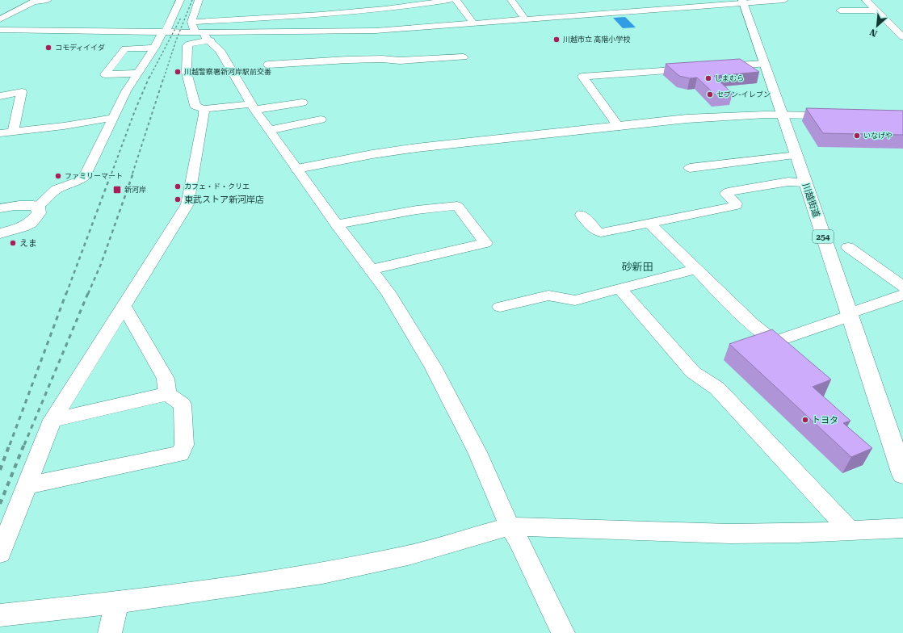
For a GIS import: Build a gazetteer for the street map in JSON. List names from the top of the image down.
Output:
{
  "streets": {
    "main road": ["川越街道", "254"]
  },
  "districts": ["砂新田"],
  "places": {
    "other": [
      "川越市立 高階小学校",
      "コモディイイダ",
      "川越警察署新河岸駅前交番",
      "しまむら",
      "セブン-イレブン",
      "いなげや",
      "ファミリーマート",
      "カフェ・ド・クリエ",
      "東武ストア新河岸店",
      "えま",
      "トヨタ"
    ],
    "transit": ["新河岸"]
  },
  "north": "bottom left"
}
